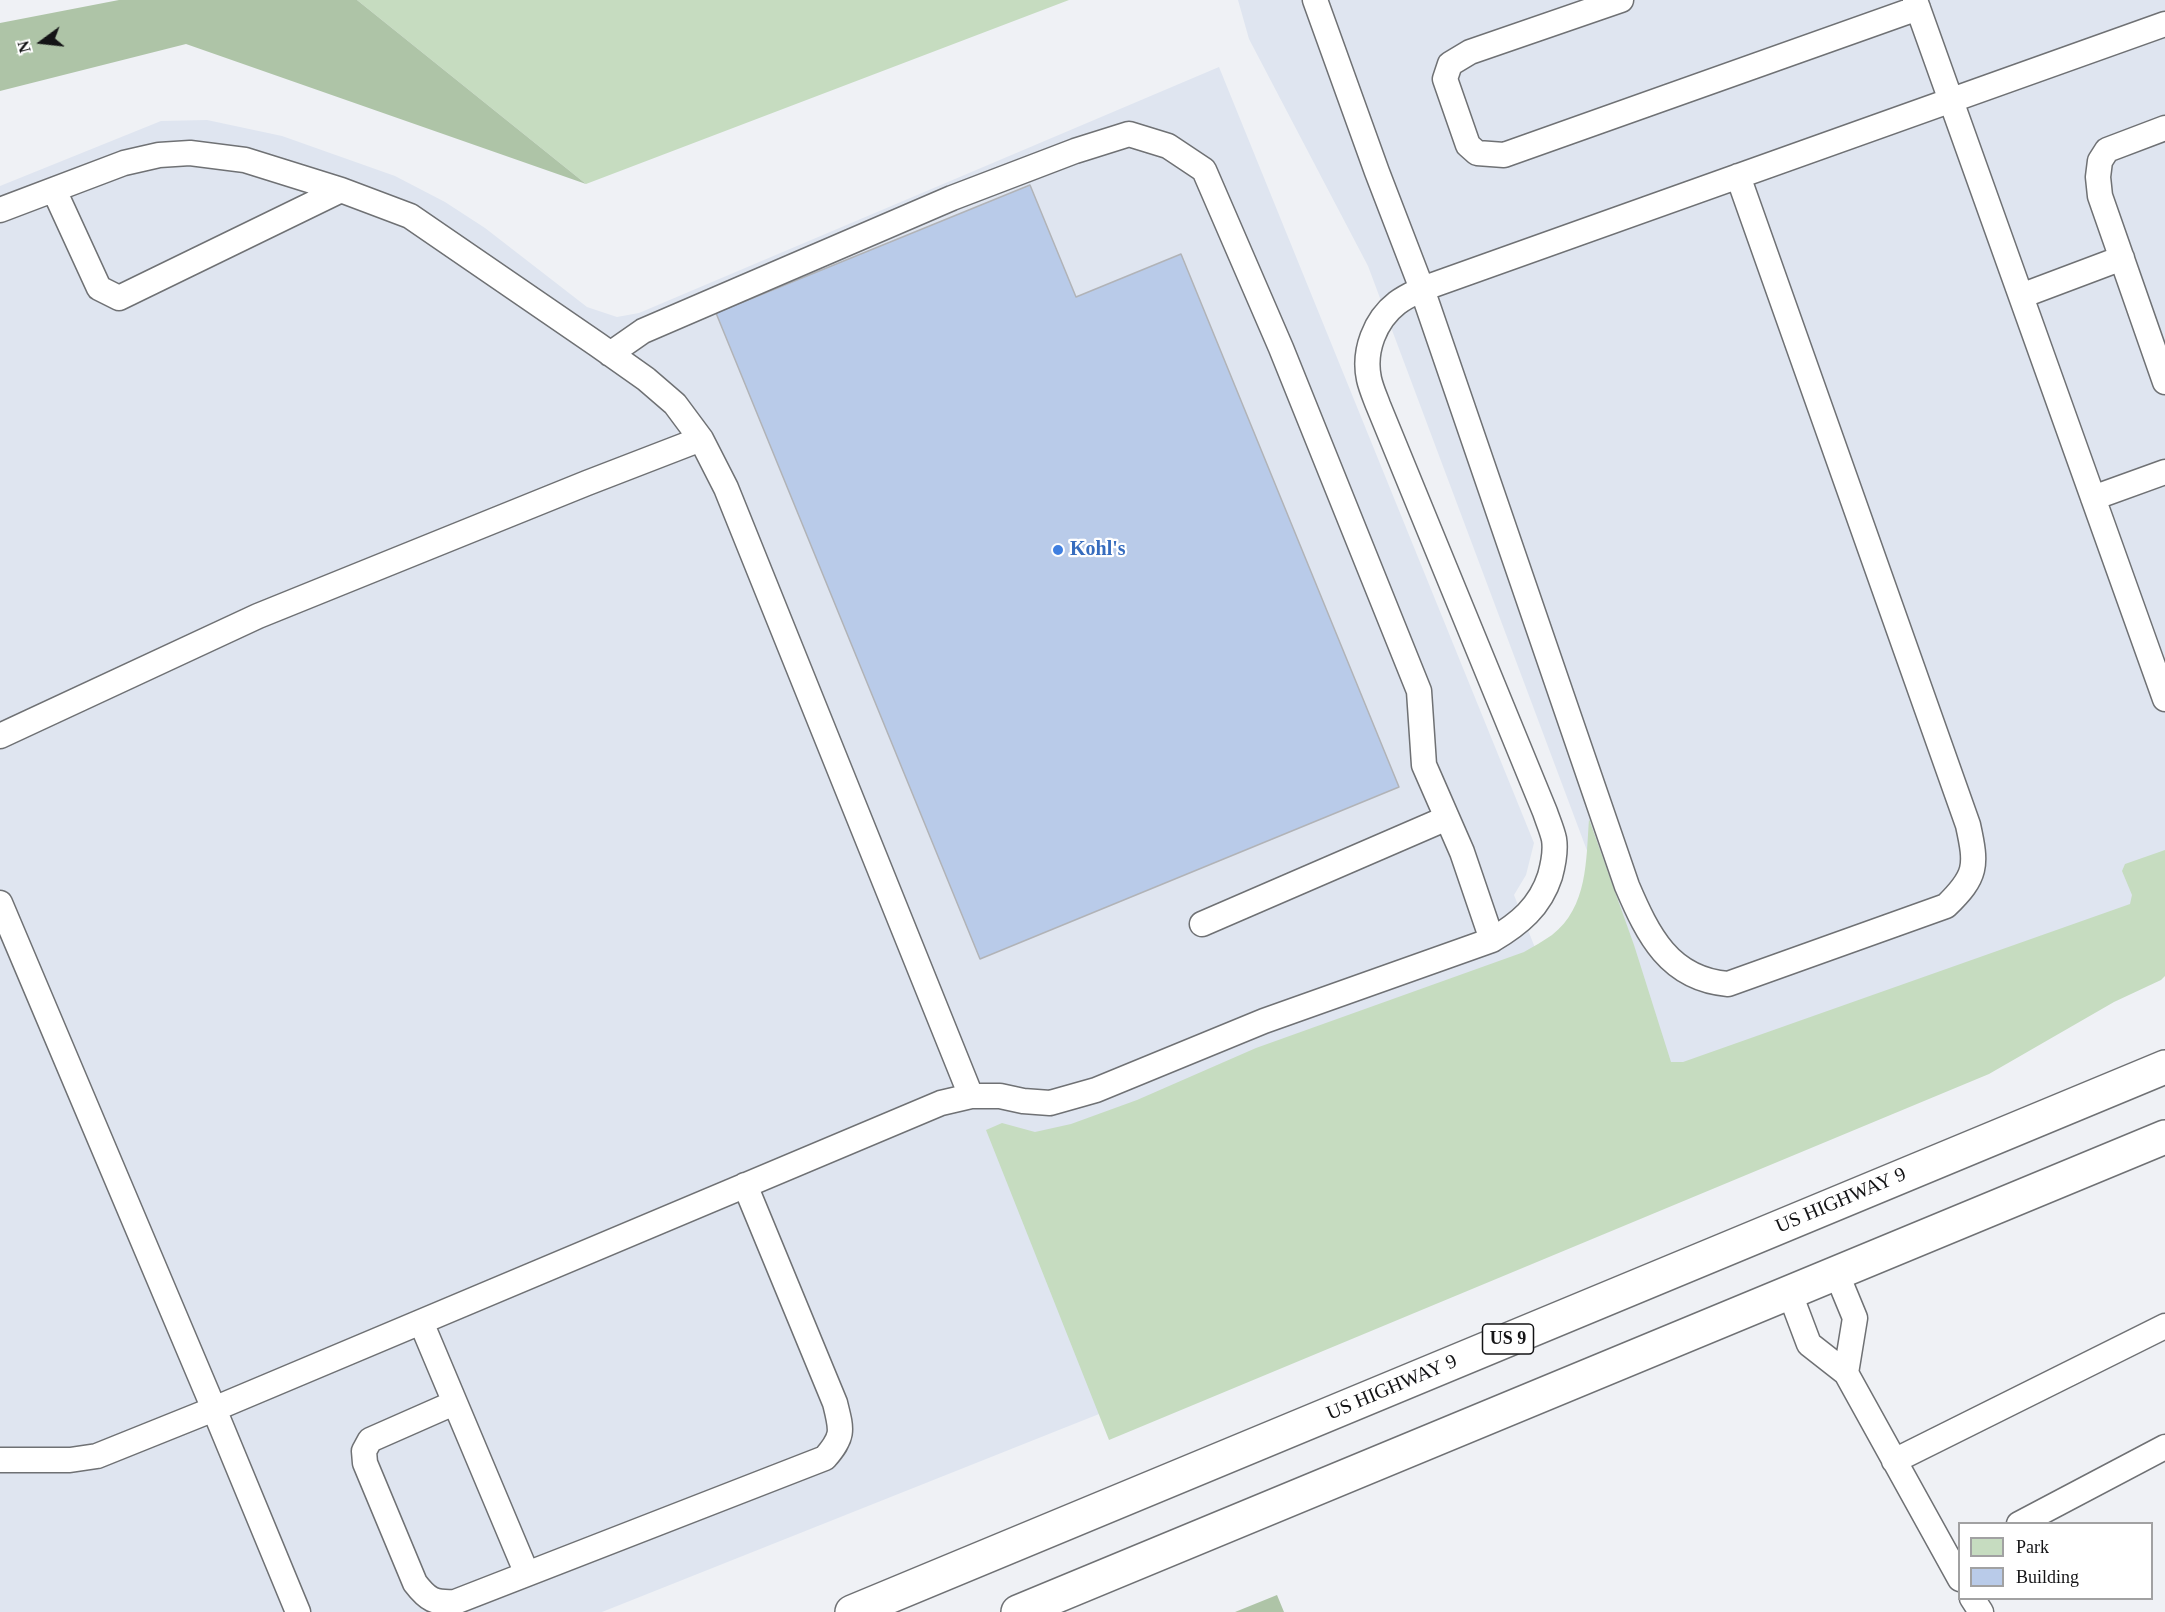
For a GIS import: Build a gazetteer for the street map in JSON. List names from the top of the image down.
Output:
{
  "streets": {
    "highway": ["US HIGHWAY 9", "US 9"]
  },
  "places": ["Kohl's"],
  "legend": ["Park", "Building"],
  "north": "left"
}
